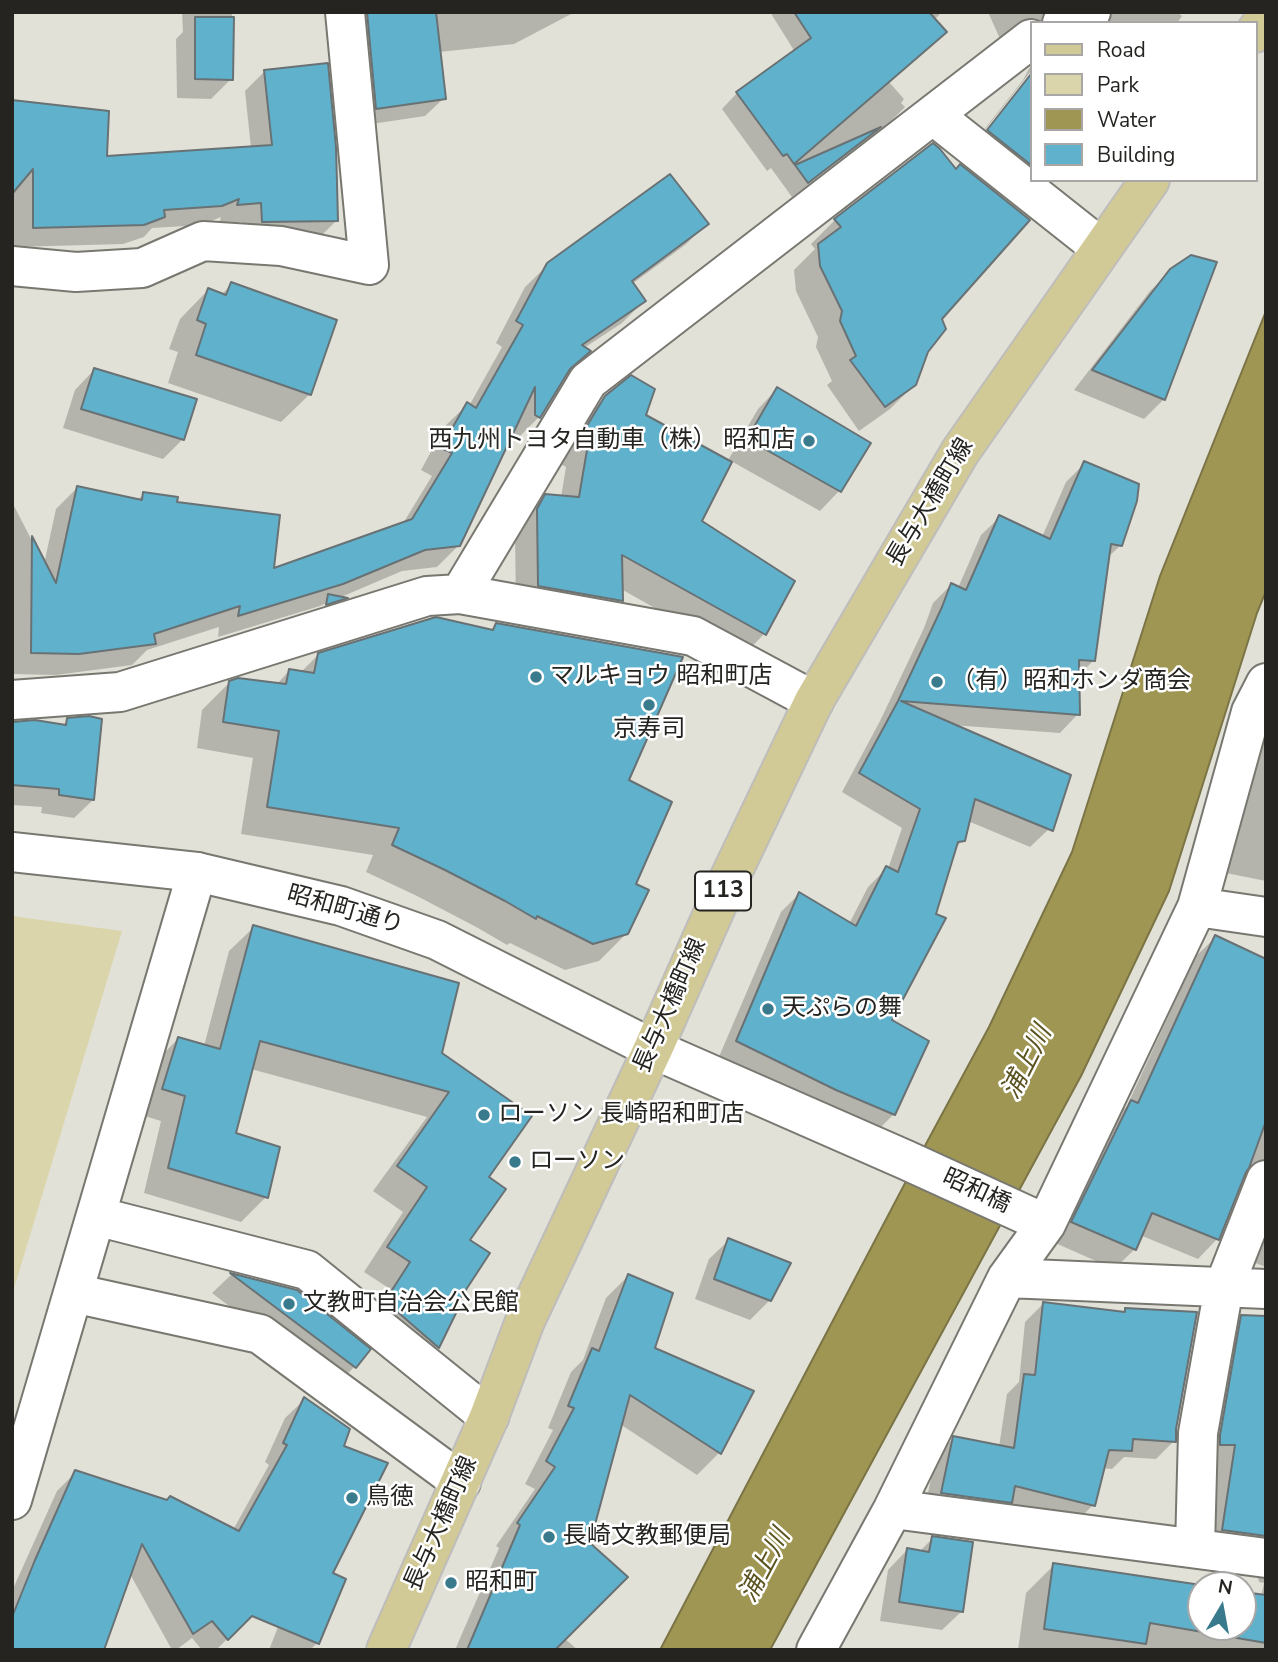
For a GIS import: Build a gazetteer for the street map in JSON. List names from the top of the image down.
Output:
{
  "streets": {
    "main road": ["長与大橋町線", "113"],
    "street": ["昭和町通り", "昭和橋"]
  },
  "crossings": [
    ["長与大橋町線", "昭和町通り"],
    ["昭和町通り", "昭和橋"]
  ],
  "water": ["浦上川"],
  "places": [
    "西九州トヨタ自動車（株） 昭和店",
    "マルキョウ 昭和町店",
    "（有）昭和ホンダ商会",
    "京寿司",
    "天ぷらの舞",
    "ローソン 長崎昭和町店",
    "ローソン",
    "文教町自治会公民館",
    "鳥徳",
    "長崎文教郵便局",
    "昭和町"
  ],
  "legend": [
    "Road",
    "Park",
    "Water",
    "Building"
  ],
  "north": "top"
}
